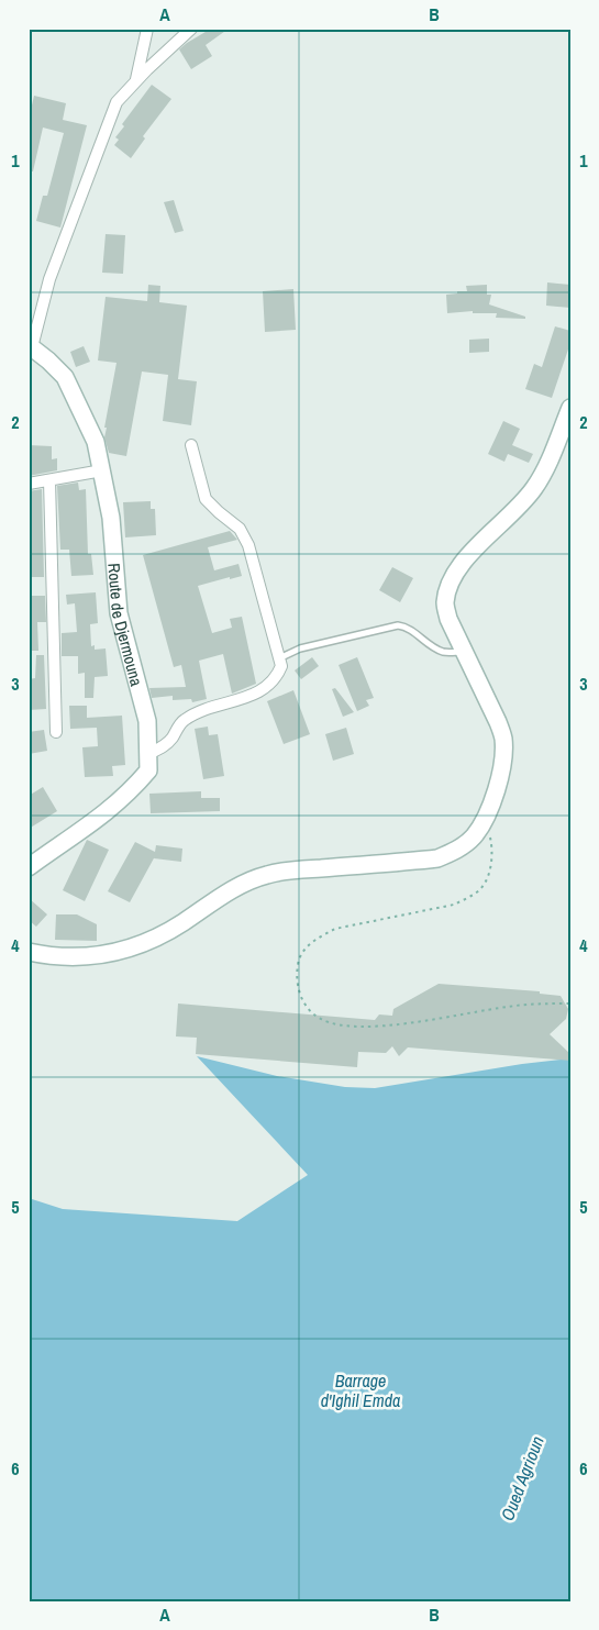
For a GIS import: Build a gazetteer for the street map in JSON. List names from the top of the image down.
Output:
{
  "streets": {
    "main road": ["Route de Djermouna"]
  },
  "water": ["Barrage d'Ighil Emda", "Oued Agrioun"],
  "grid": {
    "columns": ["A", "B"],
    "rows": [
      "1",
      "2",
      "3",
      "4",
      "5",
      "6"
    ]
  }
}
